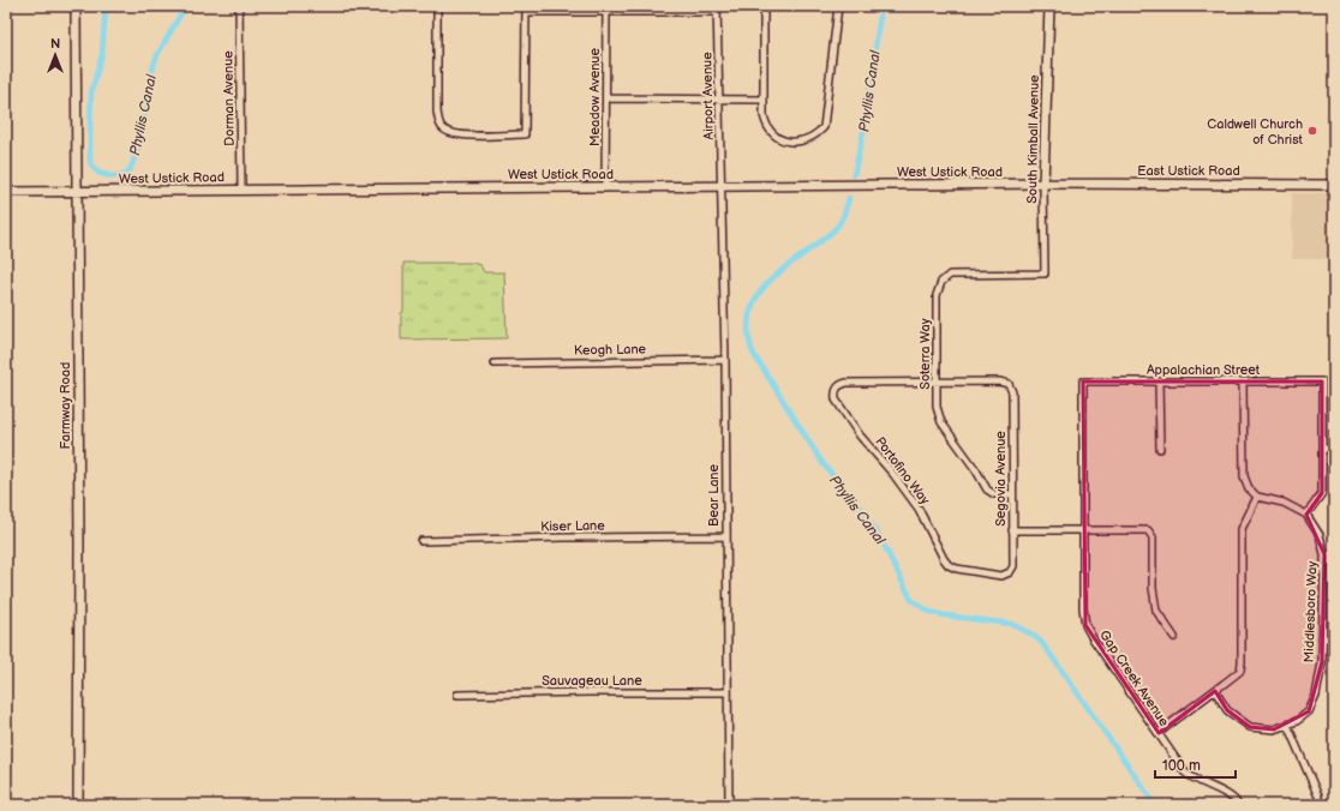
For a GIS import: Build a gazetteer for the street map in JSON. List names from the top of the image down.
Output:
{
  "streets": {
    "main road": [
      "South Kimball Avenue",
      "East Ustick Road",
      "West Ustick Road",
      "Farmway Road"
    ],
    "street": [
      "Airport Avenue",
      "Meadow Avenue",
      "Dorman Avenue",
      "Keogh Lane",
      "Soterra Way",
      "Appalachian Street",
      "Portofino Way",
      "Segovia Avenue",
      "Bear Lane",
      "Kiser Lane",
      "Middlesboro Way",
      "Gap Creek Avenue",
      "Sauvageau Lane"
    ]
  },
  "crossings": [
    ["Airport Avenue", "West Ustick Road"],
    ["Airport Avenue", "Bear Lane"],
    ["Meadow Avenue", "West Ustick Road"],
    ["Dorman Avenue", "West Ustick Road"],
    ["South Kimball Avenue", "East Ustick Road"],
    ["South Kimball Avenue", "West Ustick Road"],
    ["South Kimball Avenue", "Soterra Way"],
    ["East Ustick Road", "West Ustick Road"],
    ["West Ustick Road", "Farmway Road"],
    ["West Ustick Road", "Bear Lane"],
    ["Keogh Lane", "Bear Lane"],
    ["Soterra Way", "Portofino Way"],
    ["Soterra Way", "Segovia Avenue"],
    ["Appalachian Street", "Gap Creek Avenue"],
    ["Portofino Way", "Segovia Avenue"],
    ["Bear Lane", "Kiser Lane"],
    ["Bear Lane", "Sauvageau Lane"]
  ],
  "water": ["Phyllis Canal"],
  "places": ["Caldwell Church of Christ"],
  "scale_bar": "100 m",
  "north": "top"
}
